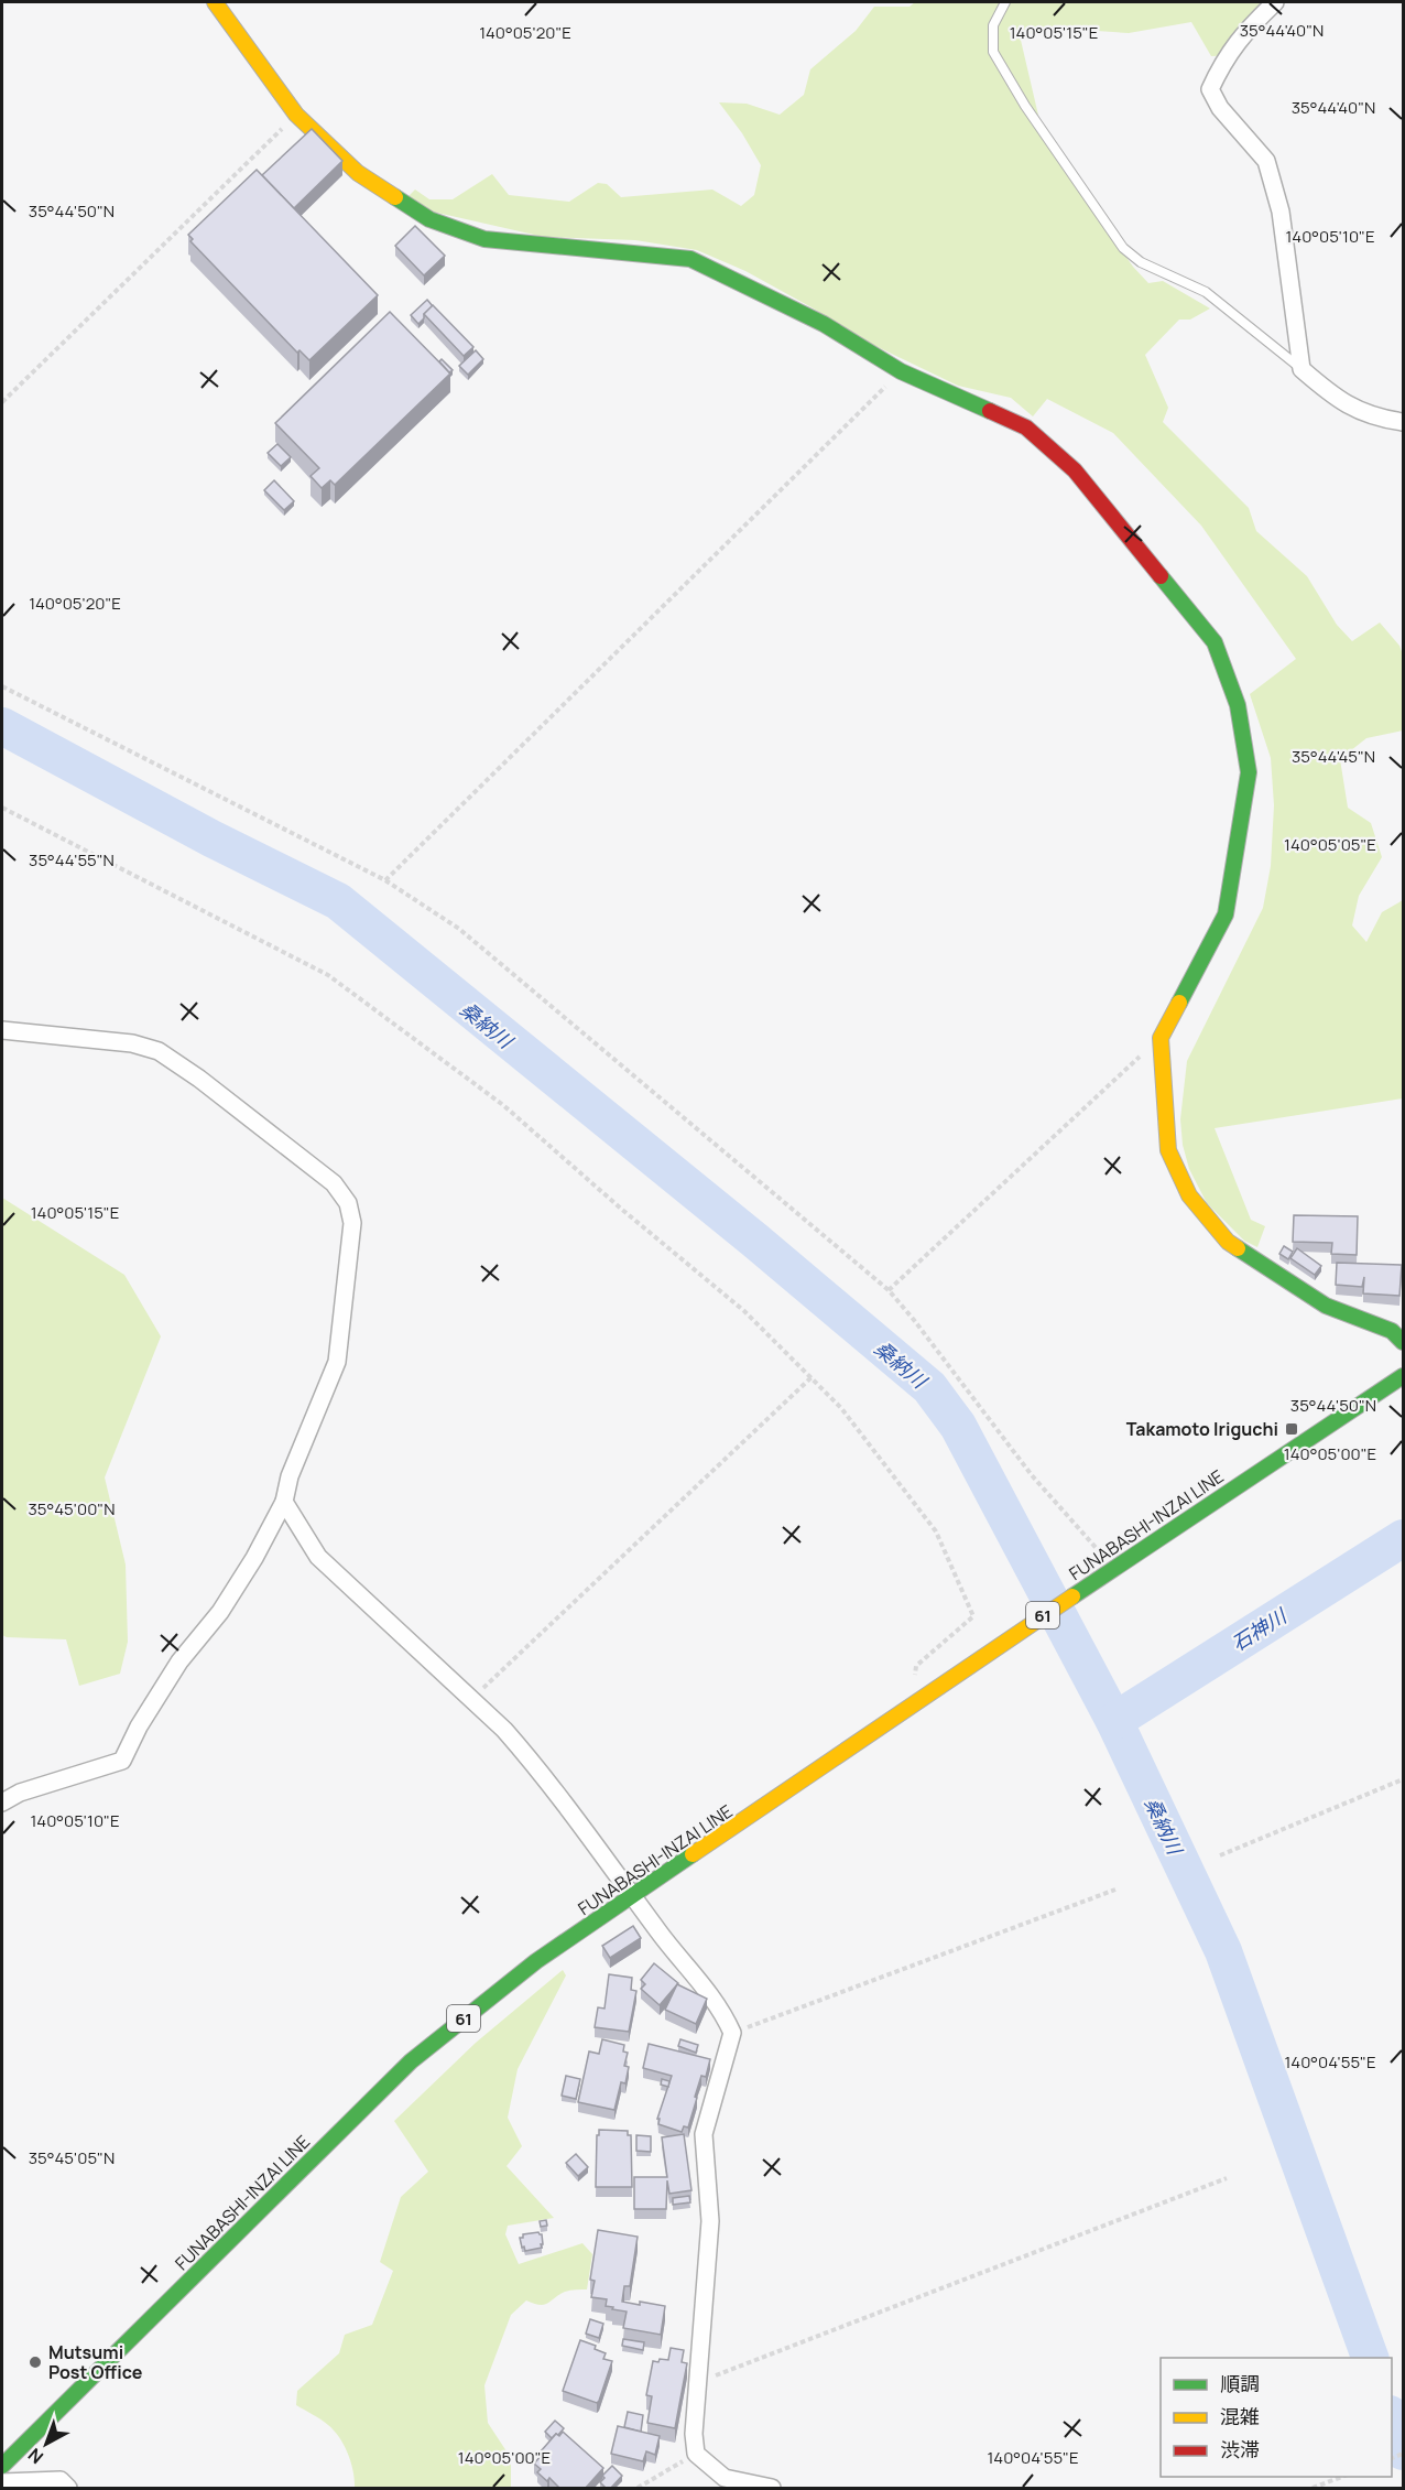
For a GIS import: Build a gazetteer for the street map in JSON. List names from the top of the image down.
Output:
{
  "streets": {
    "street": ["FUNABASHI-INZAI LINE", "61"]
  },
  "water": ["桑納川", "石神川"],
  "places": {
    "transit": ["Takamoto Iriguchi"],
    "other": ["Mutsumi Post Office"]
  },
  "legend": ["順調", "混雑", "渋滞"],
  "north": "bottom left",
  "coordinates": [
    "35°44'40\"N",
    "140°05'20\"E",
    "140°05'15\"E",
    "35°44'50\"N",
    "140°05'10\"E",
    "35°44'45\"N",
    "140°05'05\"E",
    "35°44'55\"N",
    "140°05'00\"E",
    "35°45'00\"N",
    "140°04'55\"E",
    "35°45'05\"N"
  ]
}
